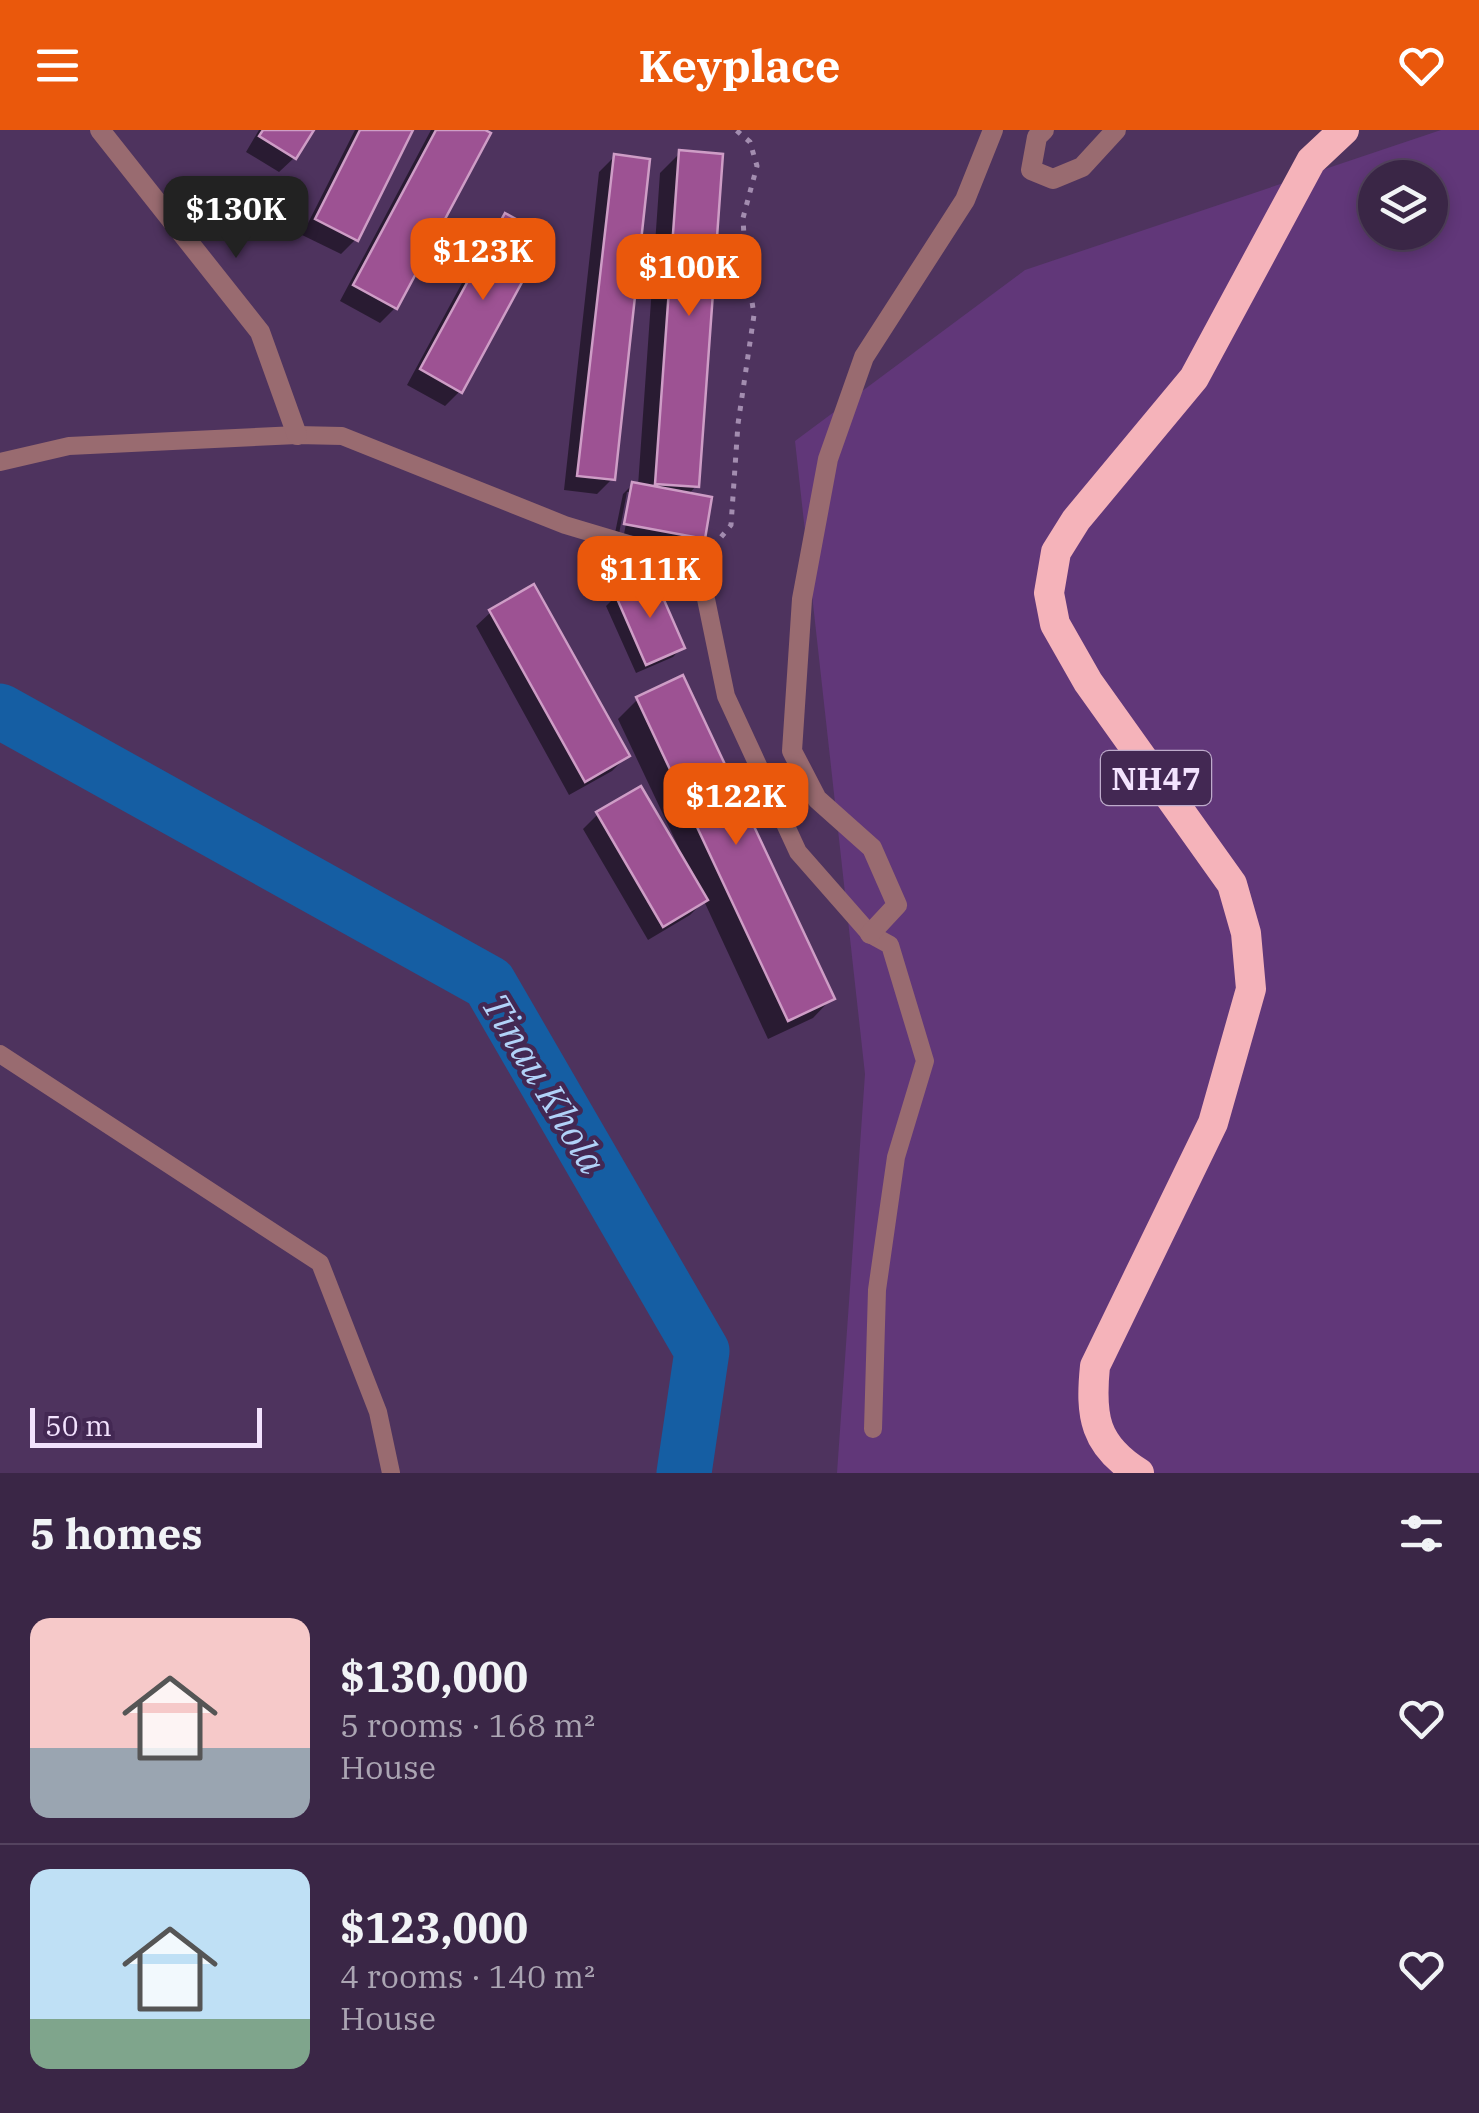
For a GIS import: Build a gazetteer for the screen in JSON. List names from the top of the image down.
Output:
{
  "streets": {
    "highway": ["NH47"]
  },
  "water": ["Tinau Khola"],
  "scale_bar": "50 m",
  "page": {
    "header": "Keyplace",
    "price": [
      "$130K",
      "$123K",
      "$100K",
      "$111K",
      "$122K"
    ],
    "scale": "50 m",
    "heading": "5 homes",
    "list": [
      {
        "name": "$130,000",
        "note": "5 rooms · 168 m² · House"
      },
      {
        "name": "$123,000",
        "note": "4 rooms · 140 m² · House"
      }
    ]
  }
}
